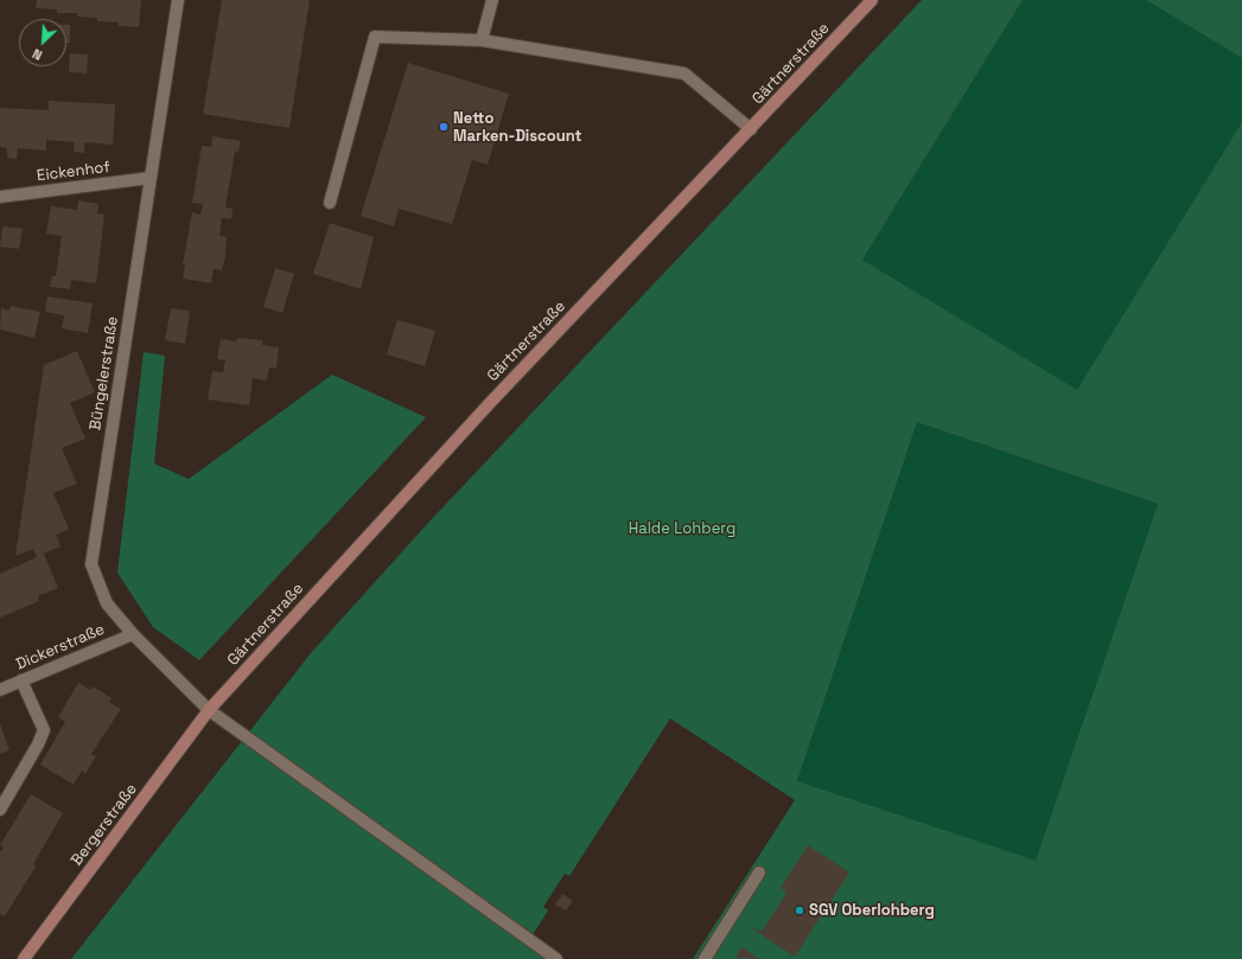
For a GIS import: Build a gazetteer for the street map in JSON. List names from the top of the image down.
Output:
{
  "streets": {
    "main road": ["Gärtnerstraße", "Bergerstraße"],
    "street": ["Eickenhof", "Büngelerstraße", "Dickerstraße"]
  },
  "crossings": [
    ["Gärtnerstraße", "Büngelerstraße"],
    ["Gärtnerstraße", "Bergerstraße"],
    ["Eickenhof", "Büngelerstraße"],
    ["Büngelerstraße", "Dickerstraße"],
    ["Büngelerstraße", "Bergerstraße"]
  ],
  "parks": ["Halde Lohberg"],
  "places": ["Netto Marken-Discount", "SGV Oberlohberg"],
  "north": "bottom left"
}
